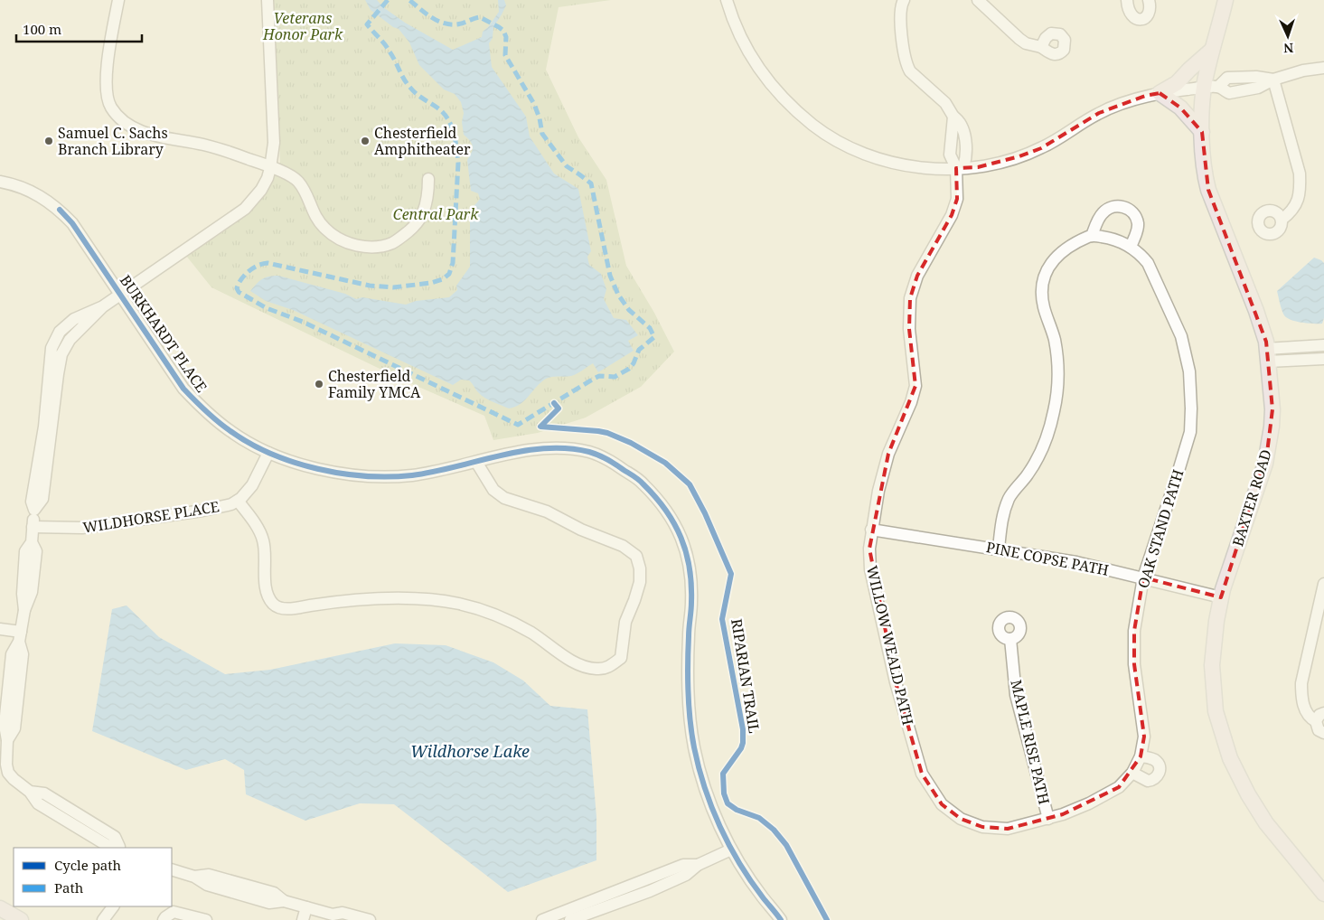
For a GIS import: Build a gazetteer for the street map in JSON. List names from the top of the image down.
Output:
{
  "streets": {
    "main road": ["BAXTER ROAD"],
    "street": [
      "BURKHARDT PLACE",
      "WILDHORSE PLACE",
      "OAK STAND PATH",
      "PINE COPSE PATH",
      "WILLOW WEALD PATH",
      "MAPLE RISE PATH"
    ],
    "cycle path": ["RIPARIAN TRAIL"]
  },
  "crossings": [
    ["BURKHARDT PLACE", "WILDHORSE PLACE"],
    ["BAXTER ROAD", "PINE COPSE PATH"],
    ["OAK STAND PATH", "PINE COPSE PATH"],
    ["OAK STAND PATH", "WILLOW WEALD PATH"],
    ["OAK STAND PATH", "MAPLE RISE PATH"],
    ["PINE COPSE PATH", "WILLOW WEALD PATH"],
    ["WILLOW WEALD PATH", "MAPLE RISE PATH"]
  ],
  "water": ["Wildhorse Lake"],
  "parks": ["Veterans Honor Park", "Central Park"],
  "places": ["Samuel C. Sachs Branch Library", "Chesterfield Amphitheater", "Chesterfield Family YMCA"],
  "legend": ["Cycle path", "Path"],
  "scale_bar": "100 m",
  "north": "bottom"
}
